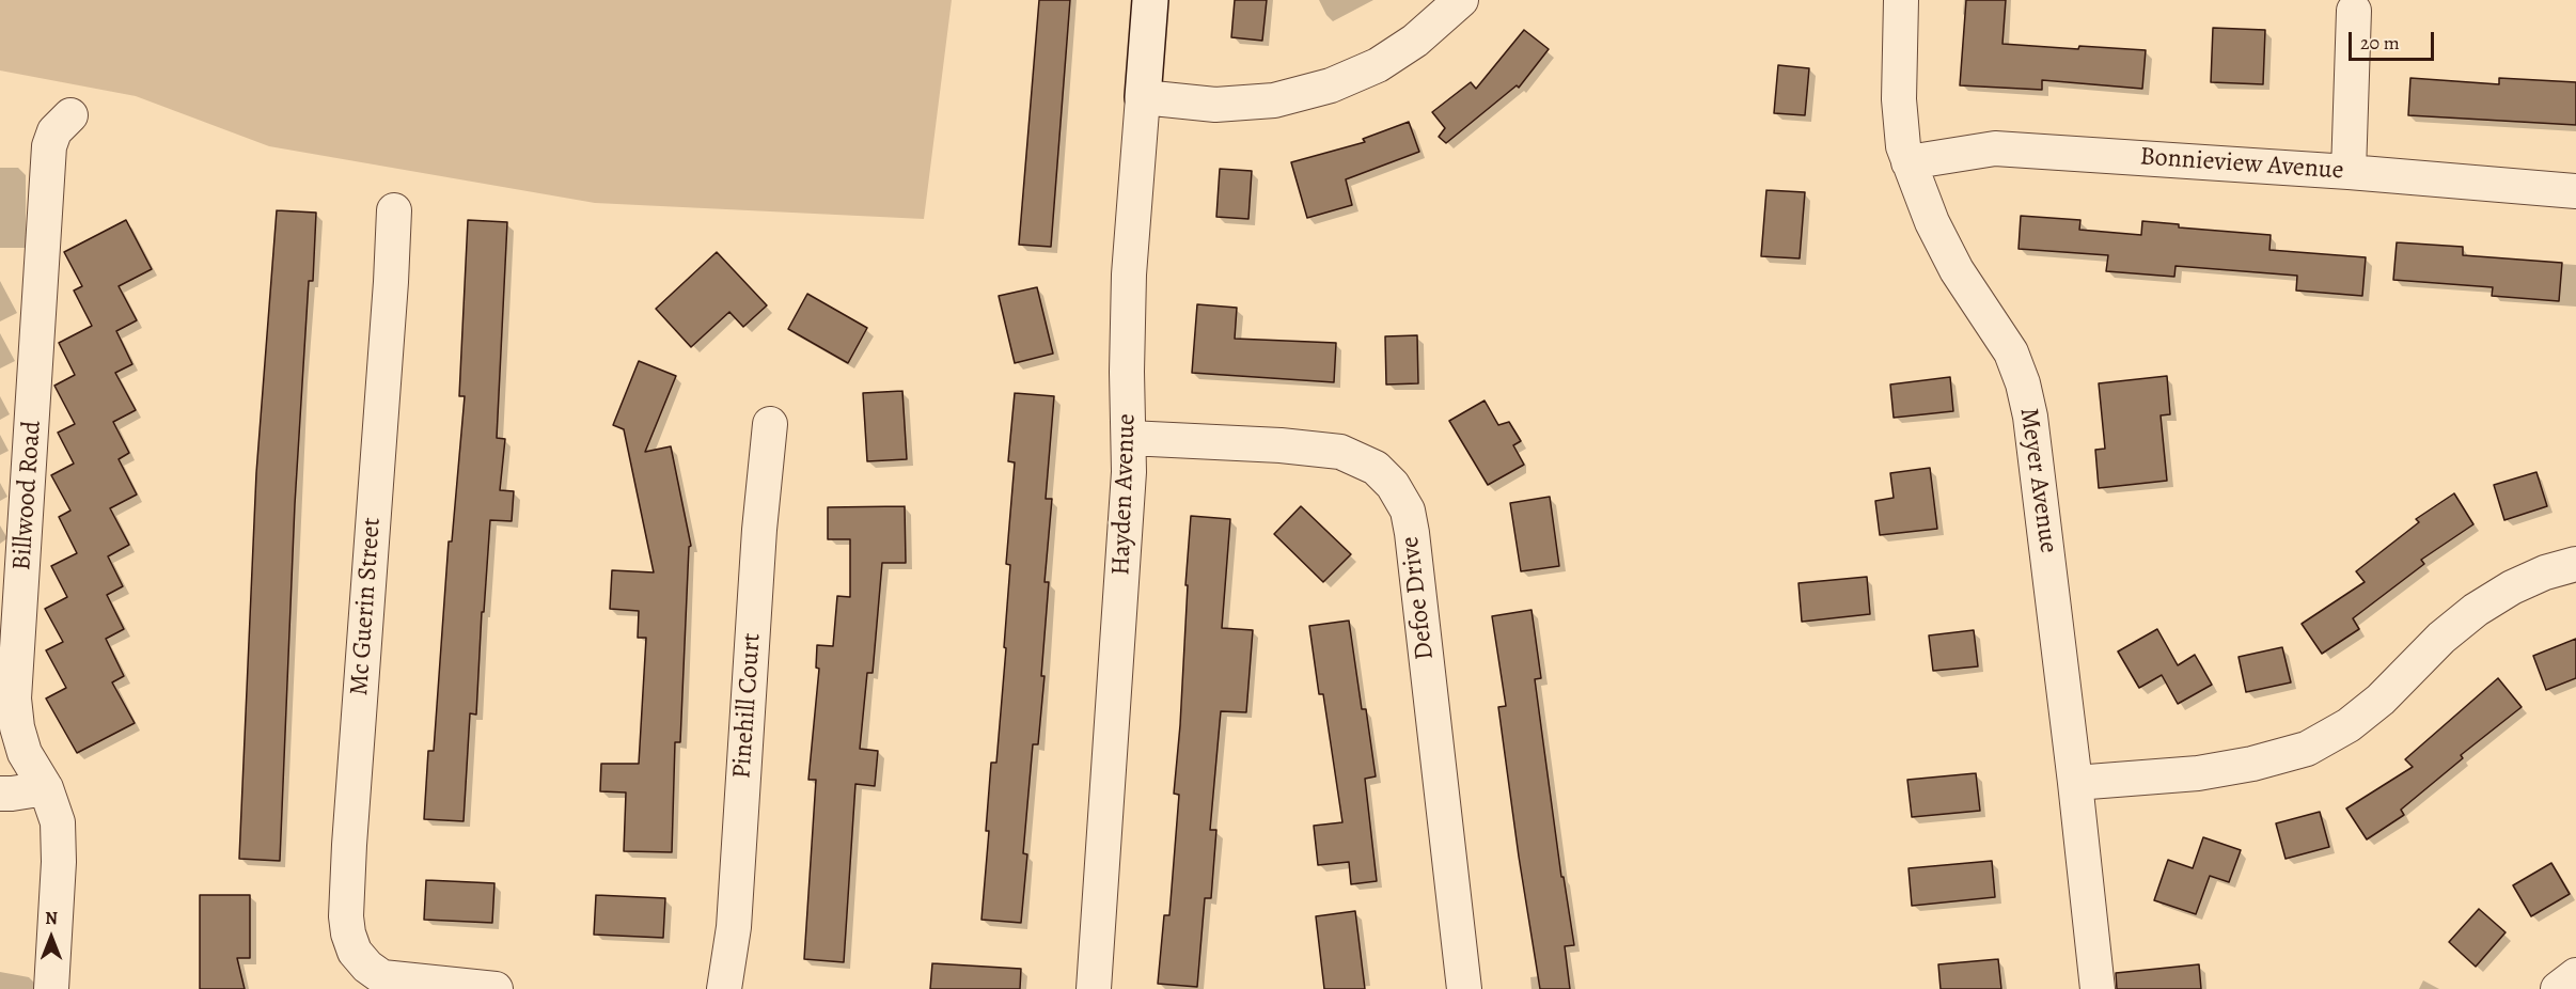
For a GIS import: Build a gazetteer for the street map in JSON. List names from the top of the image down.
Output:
{
  "streets": {
    "street": [
      "Bonnieview Avenue",
      "Meyer Avenue",
      "Hayden Avenue",
      "Billwood Road",
      "Defoe Drive",
      "Mc Guerin Street",
      "Pinehill Court"
    ]
  },
  "crossings": [
    ["Bonnieview Avenue", "Meyer Avenue"],
    ["Hayden Avenue", "Defoe Drive"]
  ],
  "scale_bar": "20 m",
  "north": "top"
}
